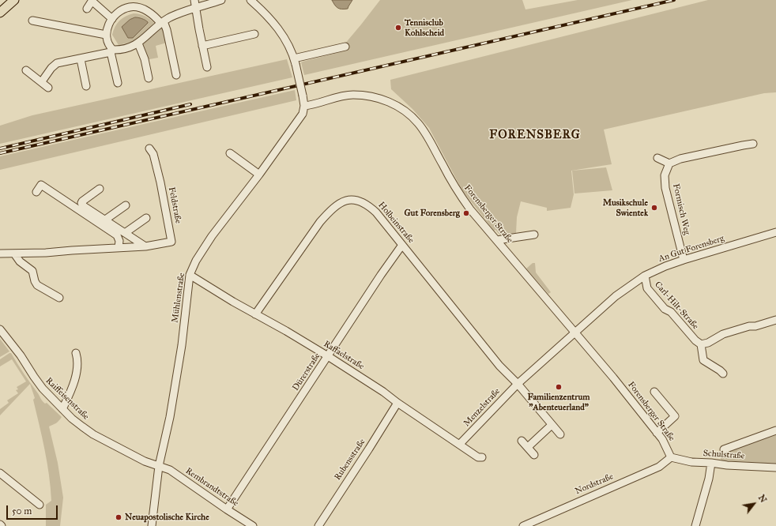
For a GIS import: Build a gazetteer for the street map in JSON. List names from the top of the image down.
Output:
{
  "streets": {
    "street": [
      "Feldstraße",
      "Formisch Weg",
      "Forensberger Straße",
      "Holbeinstraße",
      "An Gut Forensberg",
      "Mühlenstraße",
      "Carl-Hilt-Straße",
      "Raffaelstraße",
      "Dürerstraße",
      "Raiffeisenstraße",
      "Menzelstraße",
      "Schulstraße",
      "Rubensstraße",
      "Nordstraße",
      "Rembrandtstraße"
    ]
  },
  "crossings": [
    ["Formisch Weg", "An Gut Forensberg"],
    ["Forensberger Straße", "An Gut Forensberg"],
    ["Forensberger Straße", "Mühlenstraße"],
    ["Forensberger Straße", "Menzelstraße"],
    ["Forensberger Straße", "Schulstraße"],
    ["Forensberger Straße", "Nordstraße"],
    ["Holbeinstraße", "Raffaelstraße"],
    ["Holbeinstraße", "Dürerstraße"],
    ["Holbeinstraße", "Menzelstraße"],
    ["An Gut Forensberg", "Carl-Hilt-Straße"],
    ["An Gut Forensberg", "Menzelstraße"],
    ["Mühlenstraße", "Raffaelstraße"],
    ["Mühlenstraße", "Raiffeisenstraße"],
    ["Mühlenstraße", "Rembrandtstraße"],
    ["Raffaelstraße", "Dürerstraße"],
    ["Raffaelstraße", "Menzelstraße"],
    ["Raffaelstraße", "Rubensstraße"],
    ["Dürerstraße", "Rembrandtstraße"],
    ["Raiffeisenstraße", "Rembrandtstraße"],
    ["Schulstraße", "Nordstraße"]
  ],
  "districts": ["FORENSBERG"],
  "places": [
    "Tennisclub Kohlscheid",
    "Musikschule Swientek",
    "Gut Forensberg",
    "Familienzentrum \"Abenteuerland\"",
    "Neuapostolische Kirche"
  ],
  "scale_bar": "50 m",
  "north": "top right"
}
